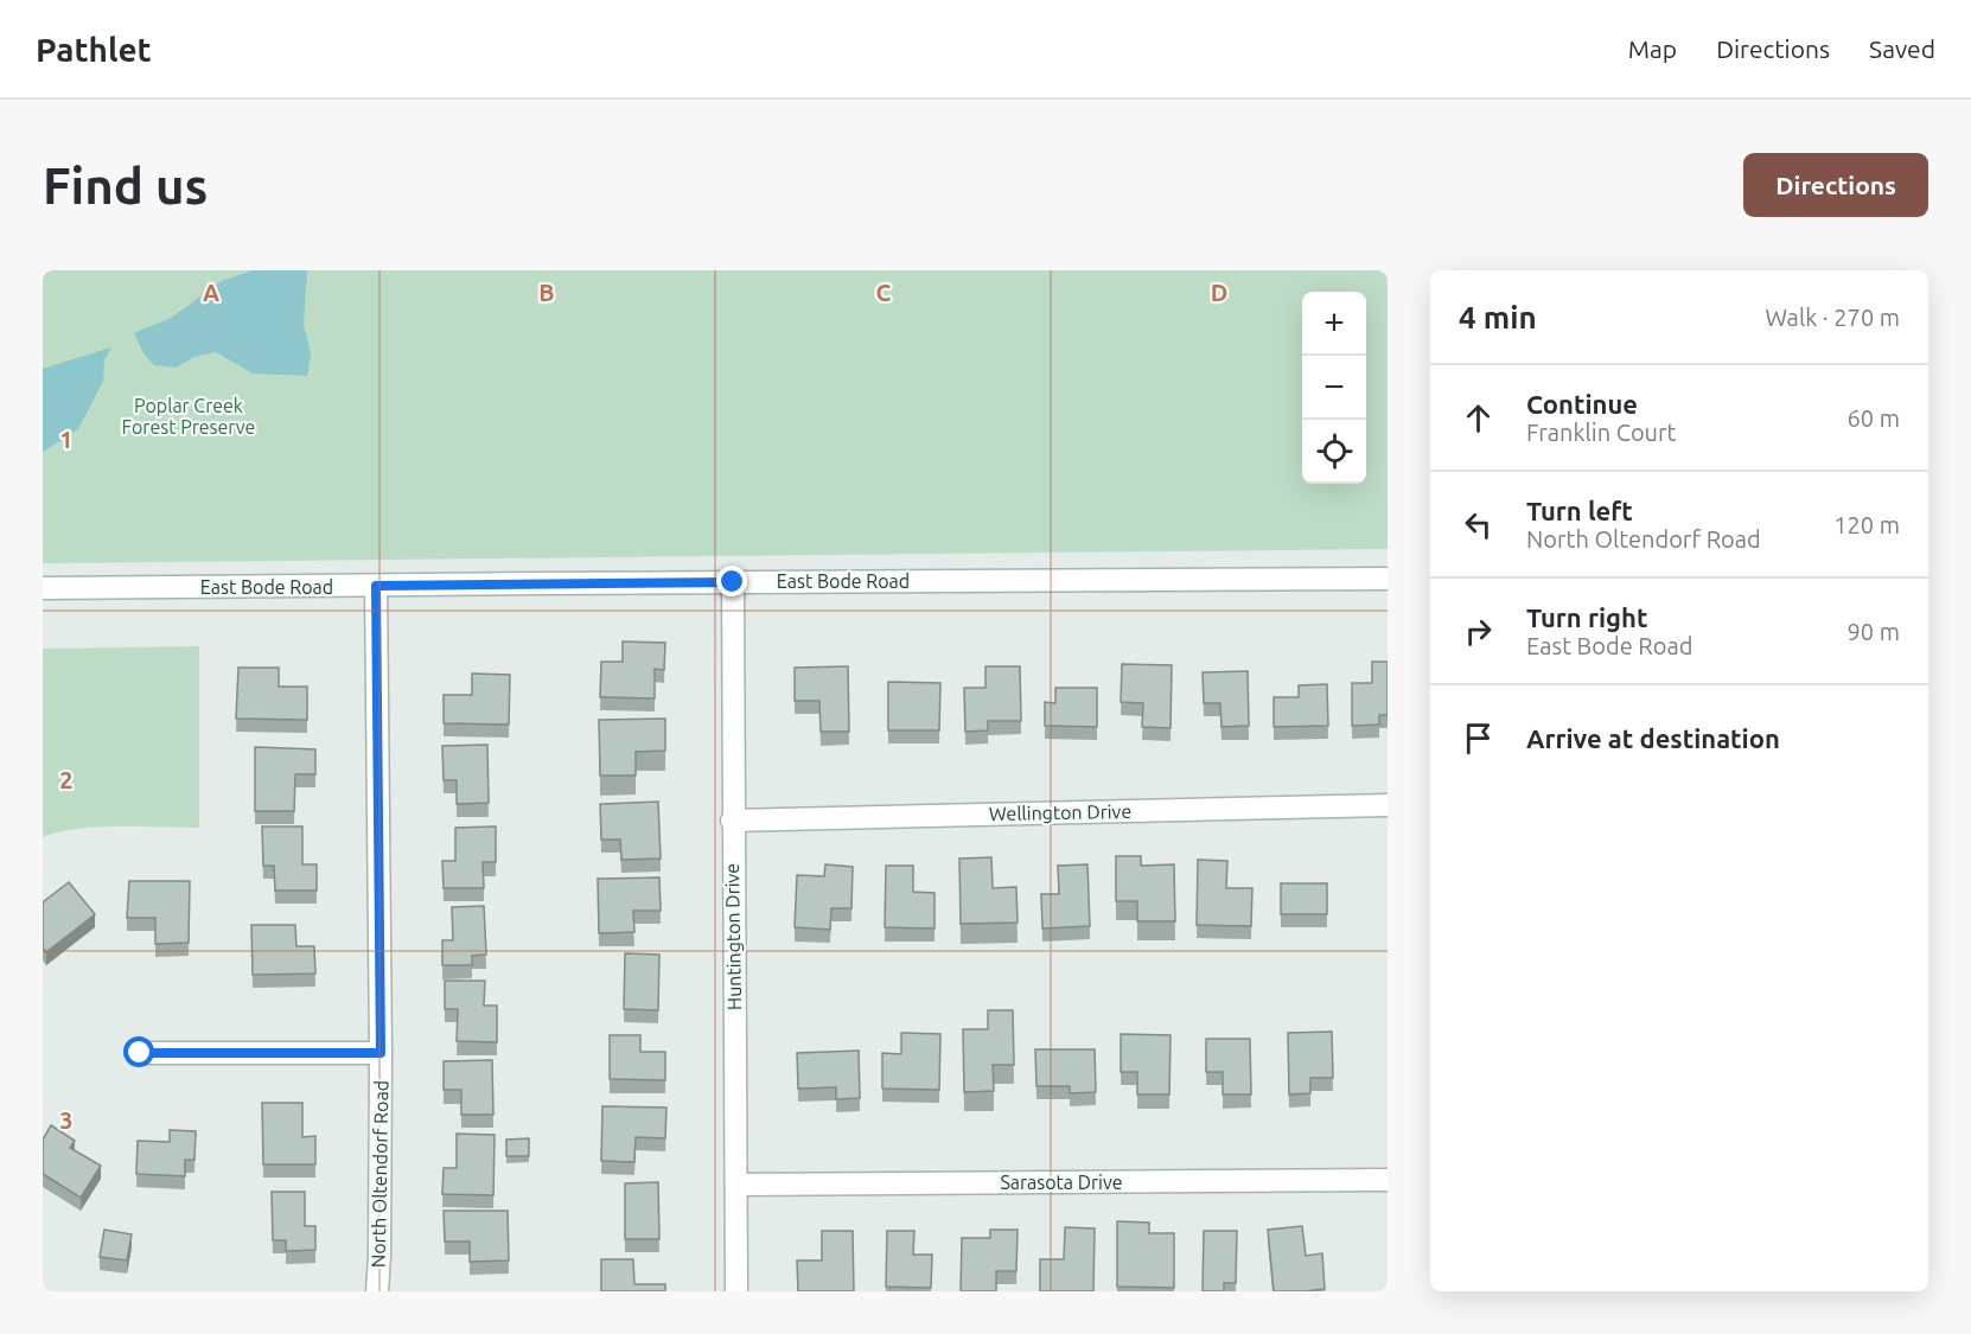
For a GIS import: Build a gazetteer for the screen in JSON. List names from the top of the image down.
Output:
{
  "streets": {
    "street": [
      "East Bode Road",
      "Wellington Drive",
      "Huntington Drive",
      "North Oltendorf Road",
      "Sarasota Drive"
    ]
  },
  "crossings": [
    ["East Bode Road", "Huntington Drive"],
    ["East Bode Road", "North Oltendorf Road"],
    ["Wellington Drive", "Huntington Drive"],
    ["Huntington Drive", "Sarasota Drive"]
  ],
  "parks": ["Poplar Creek Forest Preserve"],
  "page": {
    "header": "Pathlet",
    "nav": ["Map", "Directions", "Saved"],
    "buttons": "Directions",
    "title": "Find us",
    "heading": ["4 min", "Walk · 270 m"],
    "map_buttons": ["+", "−"],
    "list": [
      ["Continue", "Franklin Court", "60 m"],
      ["Turn left", "North Oltendorf Road", "120 m"],
      ["Turn right", "East Bode Road", "90 m"],
      "Arrive at destination"
    ]
  },
  "grid": {
    "columns": [
      "A",
      "B",
      "C",
      "D"
    ],
    "rows": ["1", "2", "3"]
  }
}
